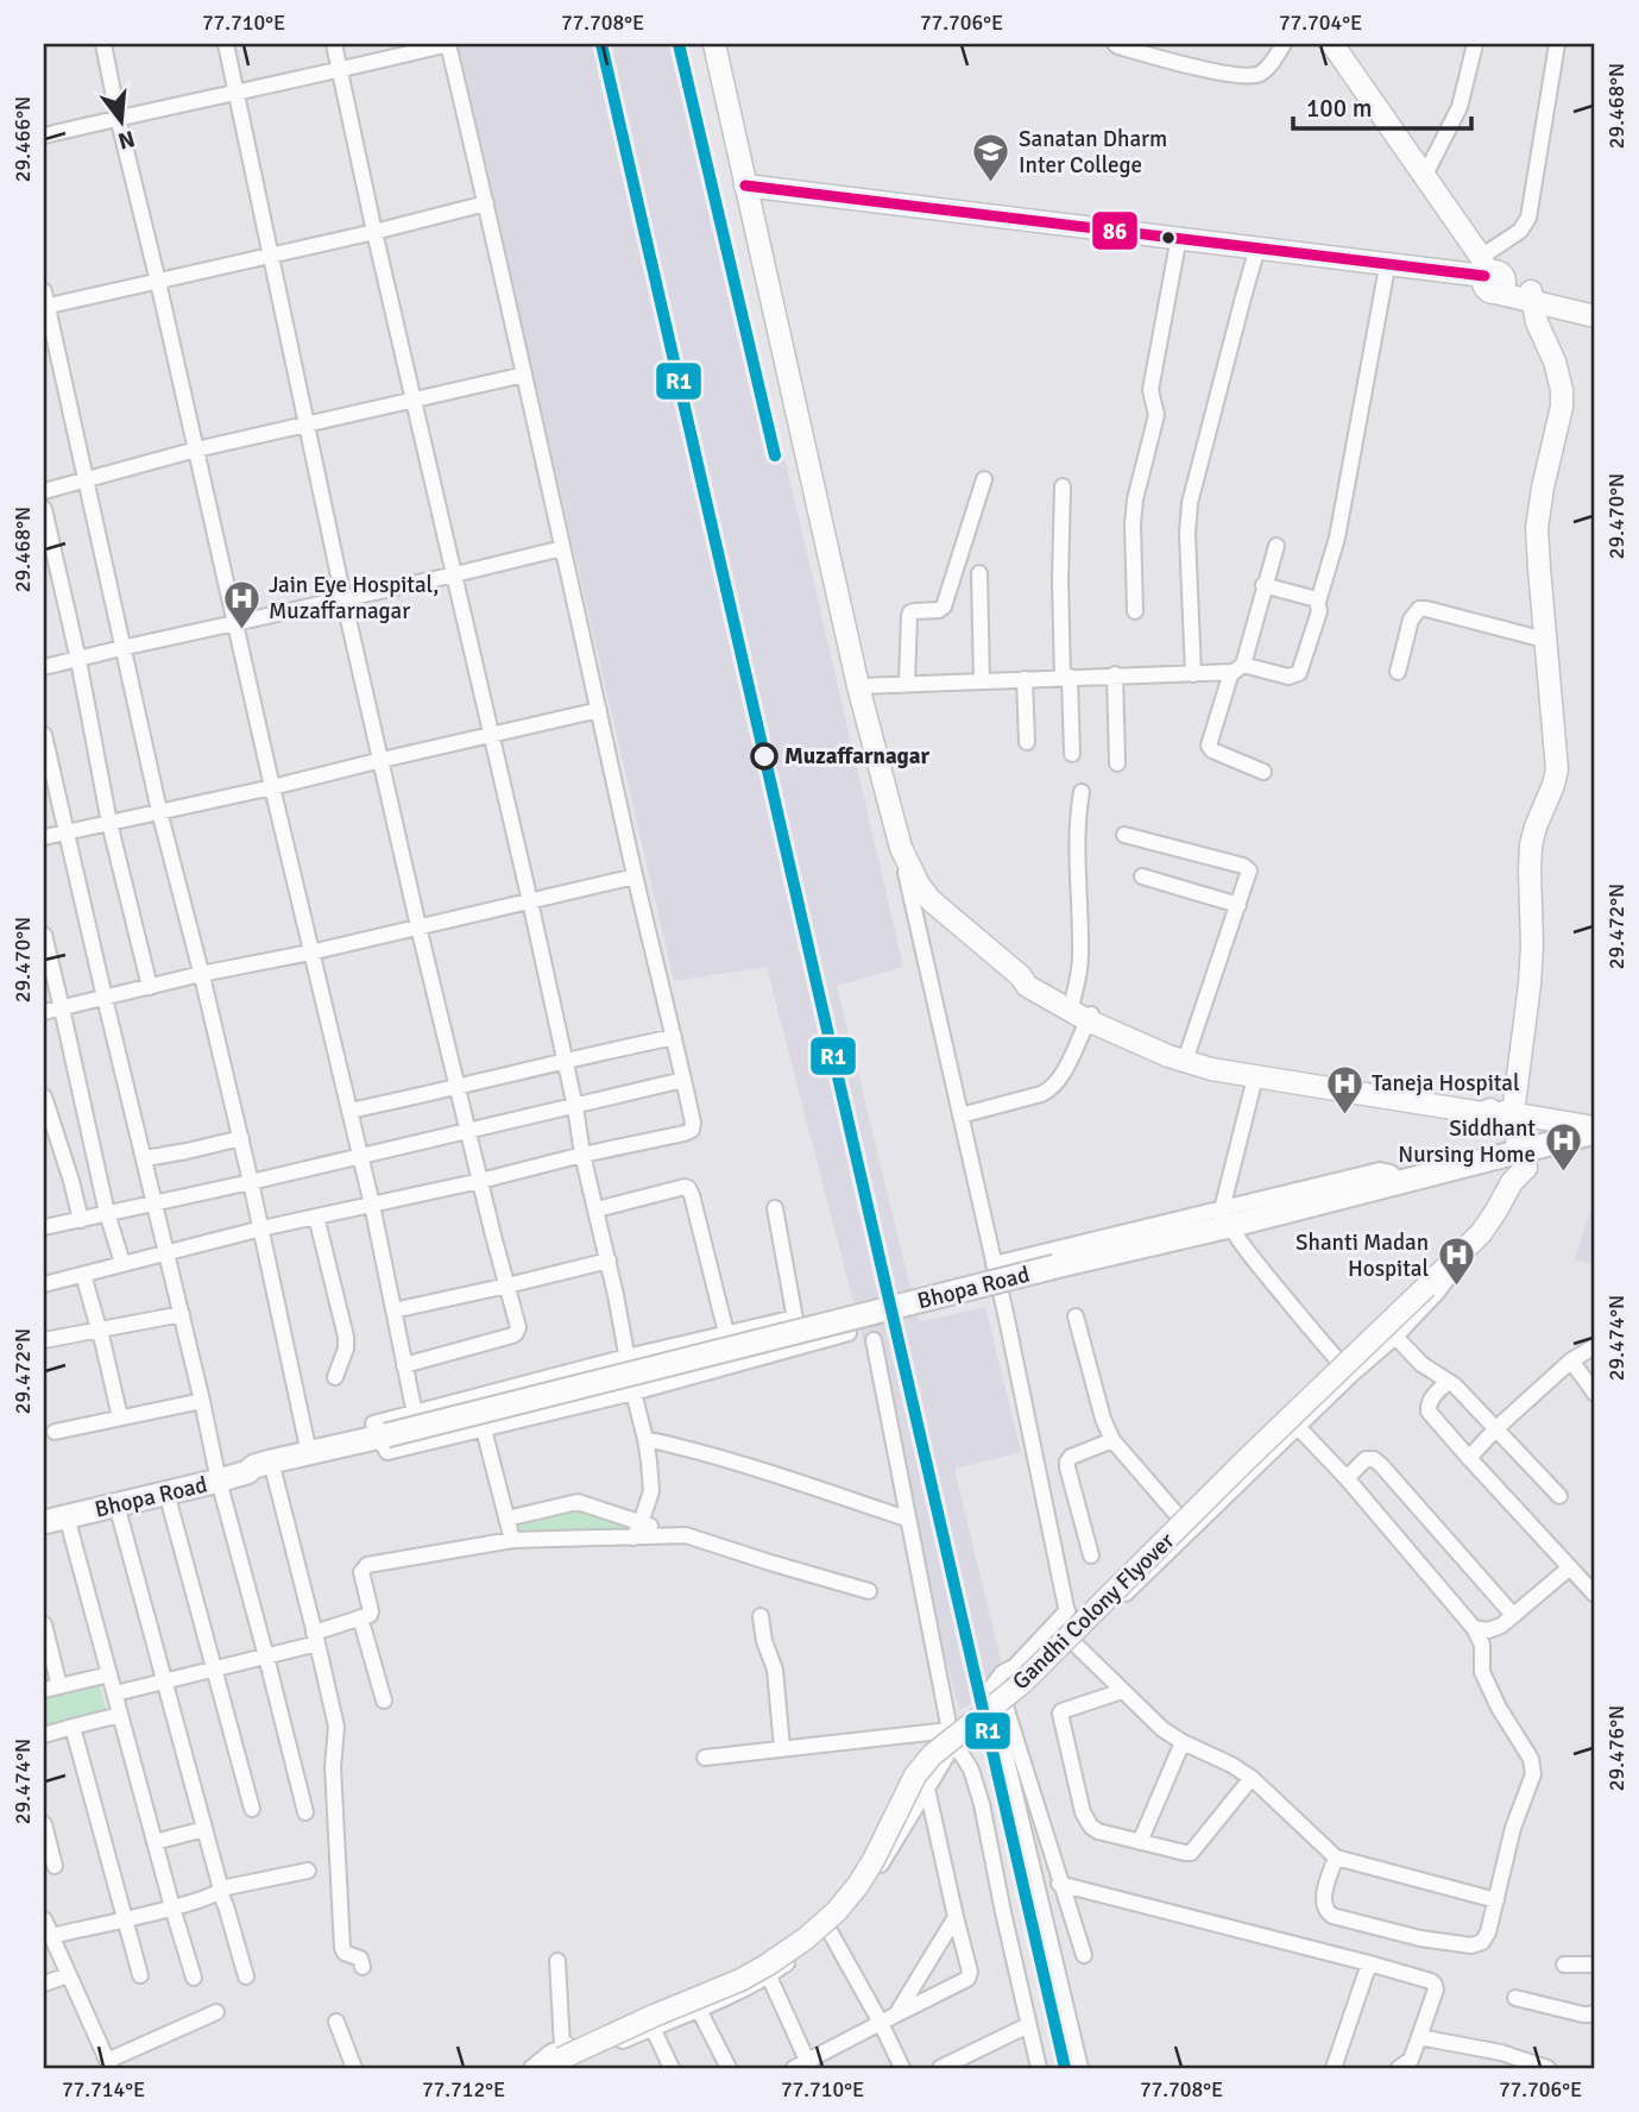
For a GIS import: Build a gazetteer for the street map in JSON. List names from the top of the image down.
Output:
{
  "streets": {
    "main road": ["Bhopa Road"],
    "street": ["Gandhi Colony Flyover"]
  },
  "crossings": [
    ["Bhopa Road", "Gandhi Colony Flyover"]
  ],
  "places": {
    "school or university": ["Sanatan Dharm Inter College"],
    "hospital": [
      "Jain Eye Hospital, Muzaffarnagar",
      "Taneja Hospital",
      "Siddhant Nursing Home",
      "Shanti Madan Hospital"
    ],
    "other": ["Muzaffarnagar"]
  },
  "lines": ["transit line R1", "transit line 86"],
  "scale_bar": "100 m",
  "north": "bottom",
  "coordinates": [
    "77.710°E",
    "77.708°E",
    "77.706°E",
    "77.704°E",
    "29.468°N",
    "29.466°N",
    "29.470°N",
    "29.472°N",
    "29.474°N",
    "29.476°N",
    "77.714°E",
    "77.712°E"
  ]
}
